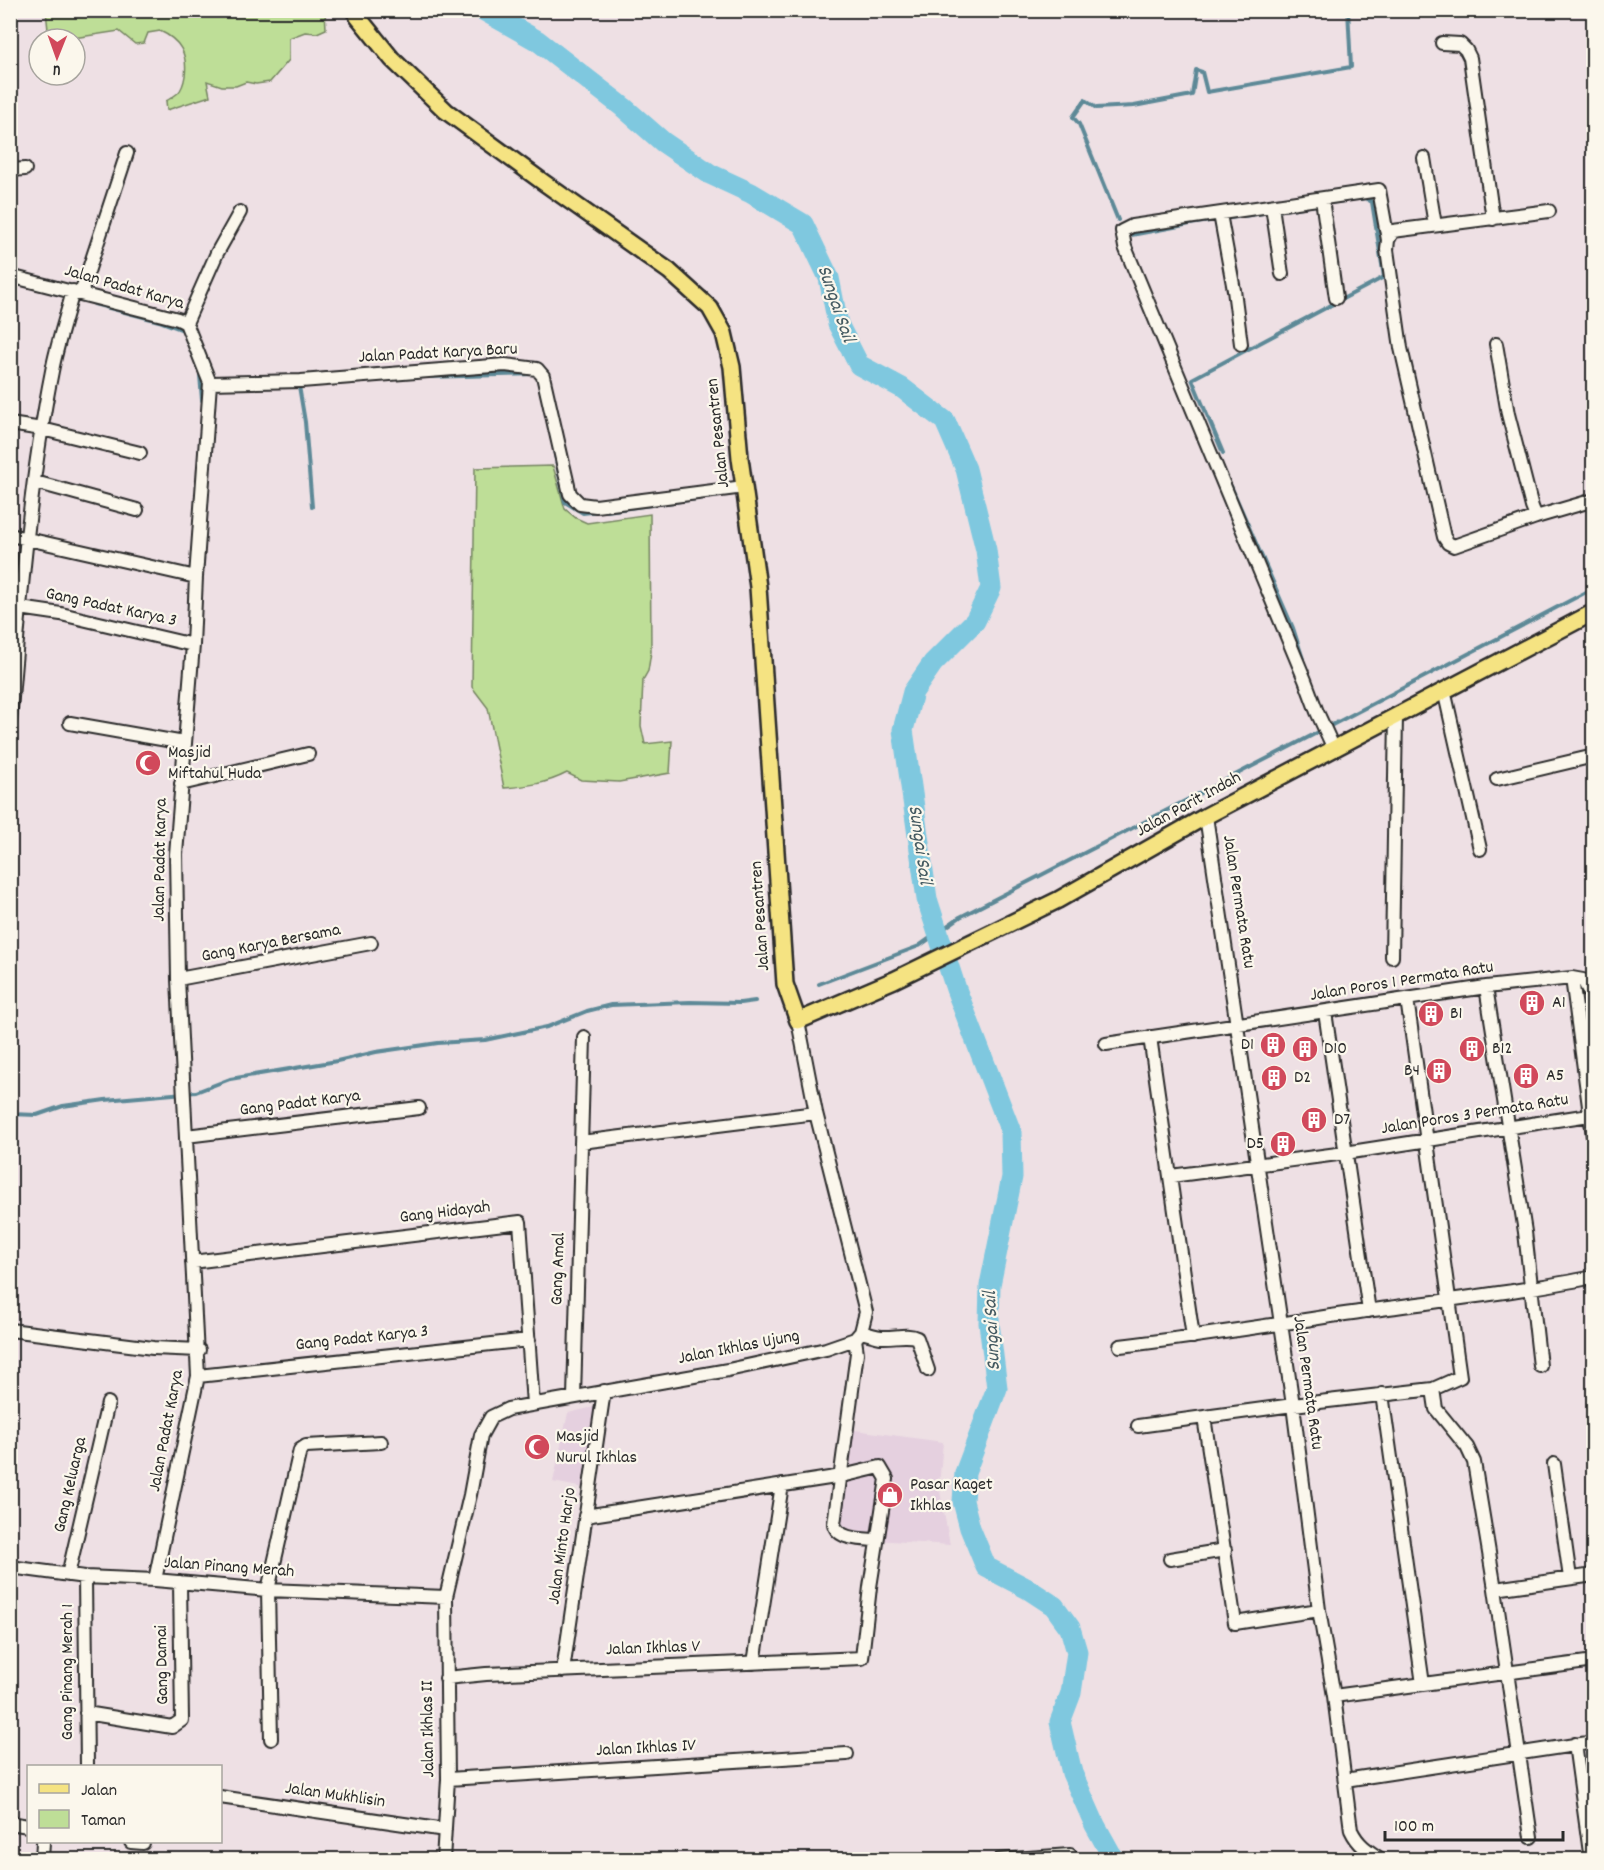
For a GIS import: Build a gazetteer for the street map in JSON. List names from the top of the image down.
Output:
{
  "streets": {
    "main road": ["Jalan Pesantren", "Jalan Parit Indah"],
    "street": [
      "Jalan Padat Karya",
      "Jalan Padat Karya Baru",
      "Gang Padat Karya 3",
      "Jalan Permata Ratu",
      "Gang Karya Bersama",
      "Jalan Poros 1 Permata Ratu",
      "Gang Padat Karya",
      "Jalan Poros 3 Permata Ratu",
      "Gang Hidayah",
      "Gang Amal",
      "Jalan Ikhlas Ujung",
      "Gang Keluarga",
      "Jalan Minto Harjo",
      "Jalan Pinang Merah",
      "Jalan Ikhlas V",
      "Gang Damai",
      "Gang Pinang Merah 1",
      "Jalan Ikhlas II",
      "Jalan Ikhlas IV",
      "Jalan Mukhlisin"
    ]
  },
  "crossings": [
    ["Jalan Padat Karya", "Jalan Padat Karya Baru"],
    ["Jalan Padat Karya", "Gang Padat Karya 3"],
    ["Jalan Padat Karya", "Gang Karya Bersama"],
    ["Jalan Padat Karya", "Gang Padat Karya"],
    ["Jalan Padat Karya", "Gang Hidayah"],
    ["Jalan Padat Karya", "Jalan Pinang Merah"],
    ["Jalan Padat Karya Baru", "Jalan Pesantren"],
    ["Jalan Pesantren", "Jalan Parit Indah"],
    ["Gang Padat Karya 3", "Gang Hidayah"],
    ["Jalan Parit Indah", "Jalan Permata Ratu"],
    ["Jalan Permata Ratu", "Jalan Poros 1 Permata Ratu"],
    ["Jalan Permata Ratu", "Jalan Poros 3 Permata Ratu"],
    ["Gang Hidayah", "Jalan Ikhlas Ujung"],
    ["Gang Amal", "Jalan Ikhlas Ujung"],
    ["Jalan Ikhlas Ujung", "Jalan Minto Harjo"],
    ["Jalan Ikhlas Ujung", "Jalan Pinang Merah"],
    ["Jalan Ikhlas Ujung", "Jalan Ikhlas II"],
    ["Gang Keluarga", "Jalan Pinang Merah"],
    ["Jalan Minto Harjo", "Jalan Ikhlas V"],
    ["Jalan Pinang Merah", "Gang Damai"],
    ["Jalan Pinang Merah", "Gang Pinang Merah 1"],
    ["Jalan Pinang Merah", "Jalan Ikhlas II"],
    ["Jalan Ikhlas V", "Jalan Ikhlas II"],
    ["Gang Damai", "Gang Pinang Merah 1"],
    ["Jalan Ikhlas II", "Jalan Ikhlas IV"],
    ["Jalan Ikhlas II", "Jalan Mukhlisin"]
  ],
  "water": ["Sungai Sail"],
  "places": {
    "mosque": ["Masjid Miftahul Huda", "Masjid Nurul Ikhlas"],
    "building": [
      "A1",
      "B1",
      "D1",
      "D10",
      "B12",
      "B4",
      "A5",
      "D2",
      "D7",
      "D5"
    ],
    "shop": ["Pasar Kaget Ikhlas"]
  },
  "legend": ["Jalan", "Taman"],
  "scale_bar": "100 m",
  "north": "bottom"
}
